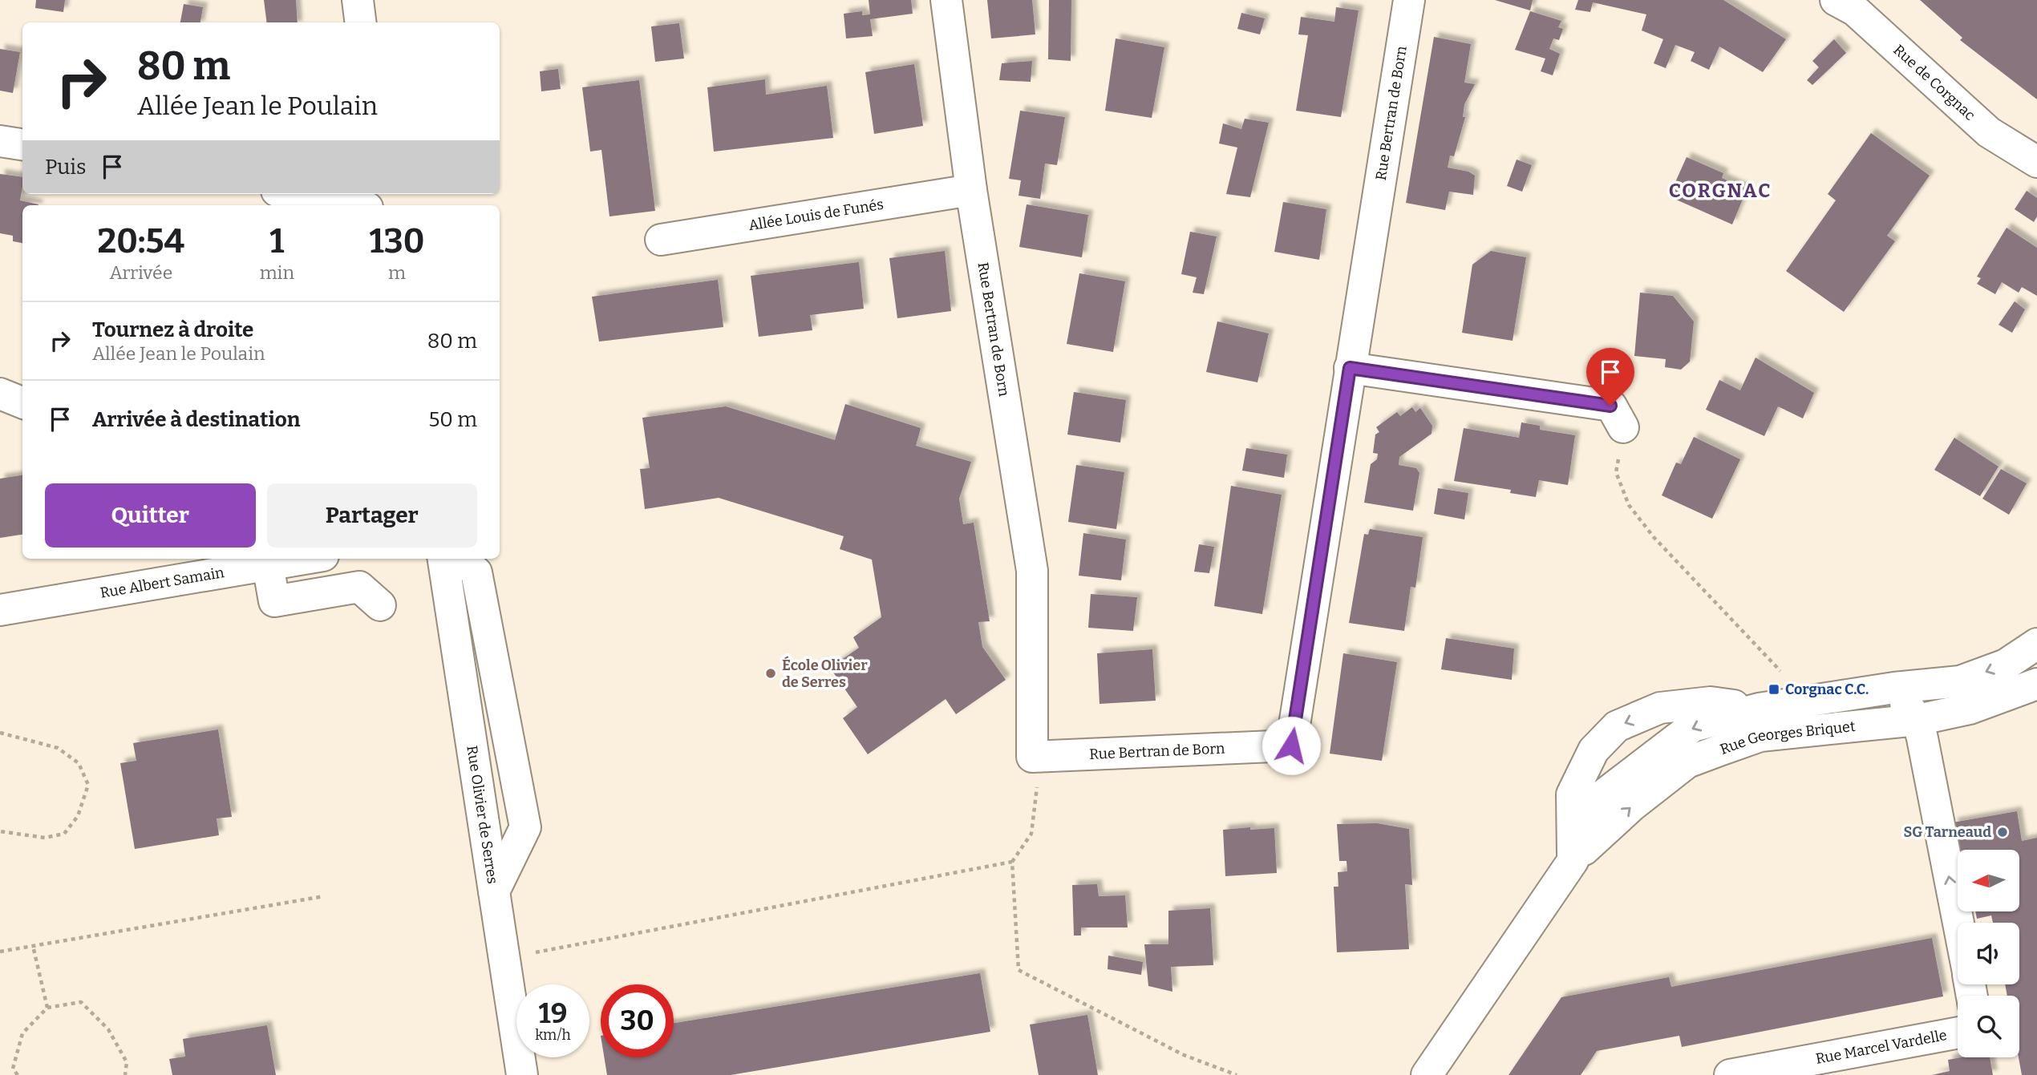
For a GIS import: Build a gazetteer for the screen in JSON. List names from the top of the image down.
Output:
{
  "streets": {
    "street": [
      "Rue de Corgnac",
      "Rue Bertran de Born",
      "Allée Louis de Funés",
      "Rue Albert Samain",
      "Rue Georges Briquet",
      "Rue Olivier de Serres",
      "Rue Marcel Vardelle"
    ]
  },
  "crossings": [
    ["Rue Bertran de Born", "Allée Louis de Funés"]
  ],
  "districts": ["CORGNAC"],
  "places": {
    "other": ["École Olivier de Serres", "SG Tarneaud"],
    "transit": ["Corgnac C.C."]
  },
  "north": "left",
  "page": {
    "turn": ["80 m", "Allée Jean le Poulain"],
    "then": "Puis",
    "eta": [
      "20:54",
      "Arrivée",
      "1",
      "min",
      "130",
      "m"
    ],
    "list": [
      {
        "name": "Tournez à droite",
        "note": "Allée Jean le Poulain",
        "value": "80 m"
      },
      {
        "name": "Arrivée à destination",
        "value": "50 m"
      }
    ],
    "buttons": ["Quitter", "Partager"],
    "speed": "19 km/h",
    "limit": "30"
  }
}
